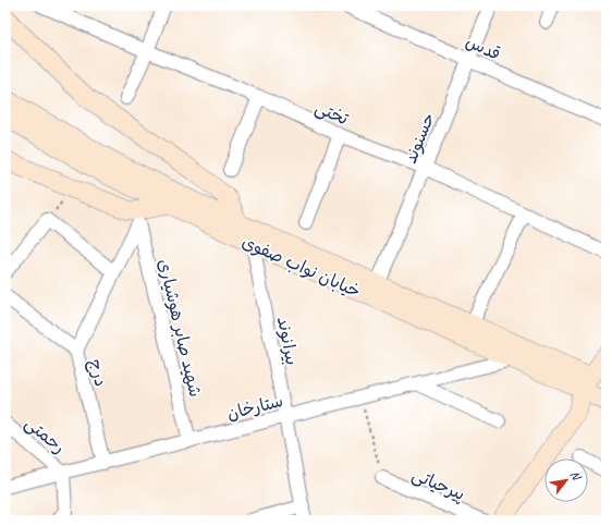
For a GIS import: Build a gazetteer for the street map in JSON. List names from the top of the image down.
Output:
{
  "streets": {
    "main road": ["خیابان نواب صفوی"],
    "street": [
      "قدس",
      "تختی",
      "حسنوند",
      "شهید صابر هوشیاری",
      "بیرانوند",
      "درج",
      "ستارخان",
      "رحمتی",
      "پیرحیاتی"
    ]
  },
  "crossings": [
    ["قدس", "حسنوند"],
    ["تختی", "حسنوند"],
    ["حسنوند", "خیابان نواب صفوی"],
    ["خیابان نواب صفوی", "بیرانوند"],
    ["خیابان نواب صفوی", "ستارخان"],
    ["شهید صابر هوشیاری", "ستارخان"],
    ["بیرانوند", "ستارخان"],
    ["درج", "ستارخان"],
    ["ستارخان", "رحمتی"]
  ],
  "north": "top right"
}
